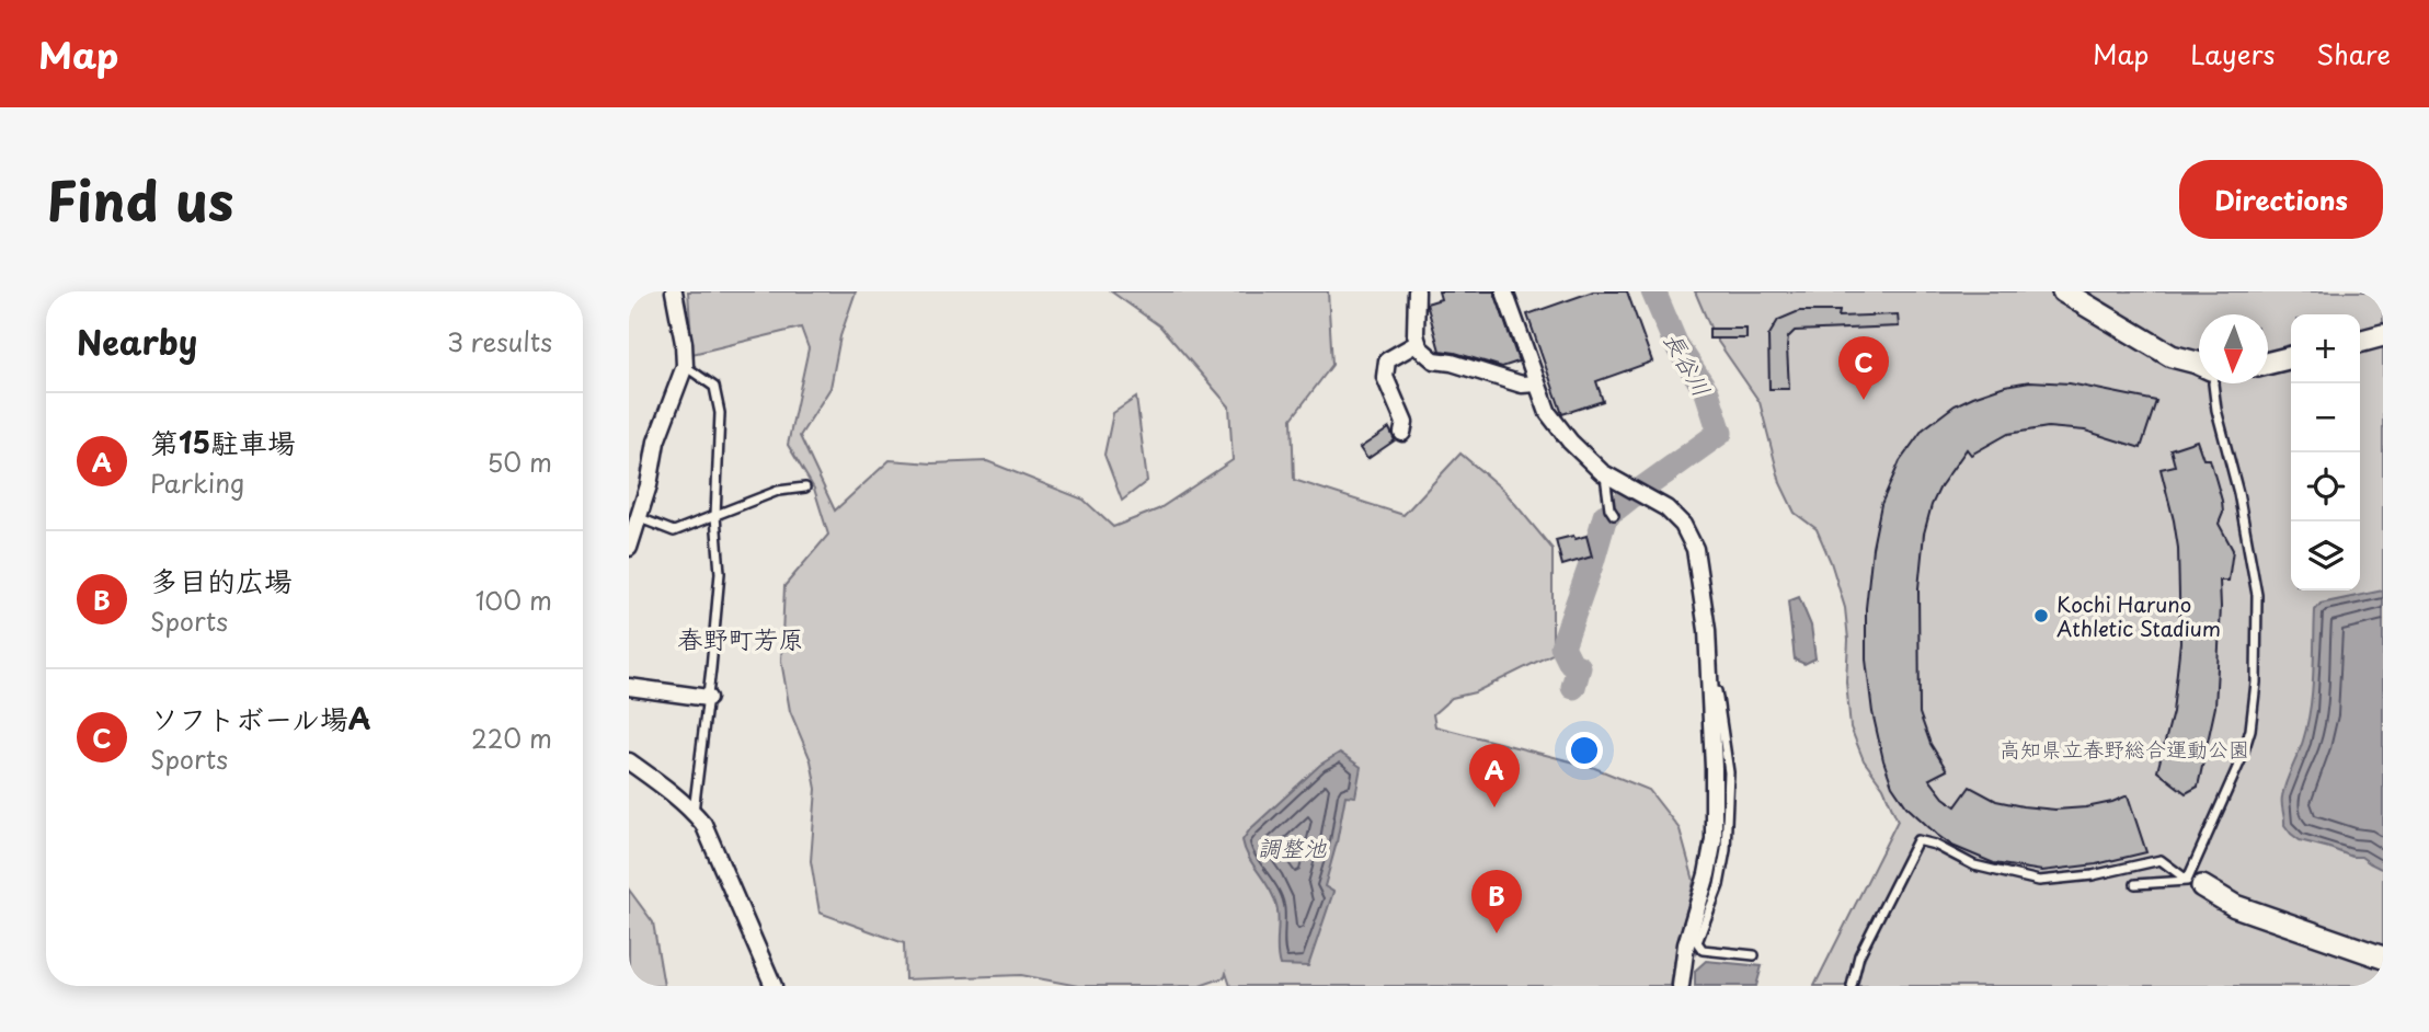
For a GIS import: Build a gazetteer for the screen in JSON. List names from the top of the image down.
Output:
{
  "districts": ["春野町芳原"],
  "water": ["長谷川", "調整池"],
  "parks": ["高知県立春野総合運動公園"],
  "places": ["Kochi Haruno Athletic Stadium"],
  "north": "bottom",
  "page": {
    "header": "Map",
    "nav": ["Map", "Layers", "Share"],
    "title": "Find us",
    "buttons": "Directions",
    "heading": ["Nearby", "3 results"],
    "map_buttons": ["+", "−"],
    "pins": ["C", "A", "B"],
    "list": [
      {
        "mark": "A",
        "name": "第15駐車場",
        "note": "Parking",
        "value": "50 m"
      },
      {
        "mark": "B",
        "name": "多目的広場",
        "note": "Sports",
        "value": "100 m"
      },
      {
        "mark": "C",
        "name": "ソフトボール場A",
        "note": "Sports",
        "value": "220 m"
      }
    ]
  }
}
